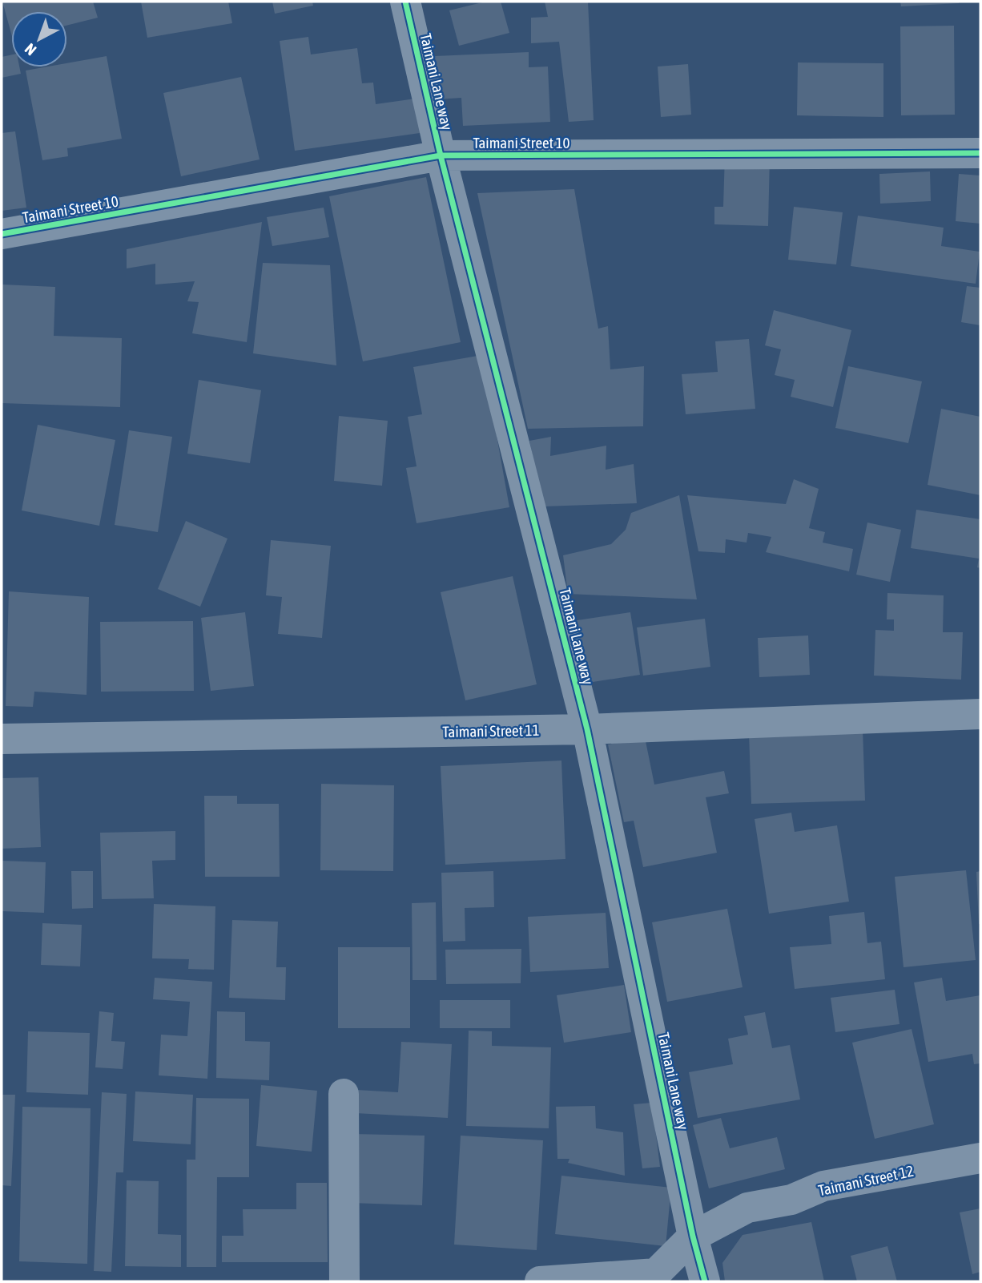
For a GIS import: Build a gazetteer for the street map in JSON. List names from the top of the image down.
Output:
{
  "streets": {
    "street": [
      "Taimani Lane way",
      "Taimani Street 10",
      "Taimani Street 11",
      "Taimani Street 12"
    ]
  },
  "crossings": [
    ["Taimani Lane way", "Taimani Street 10"],
    ["Taimani Lane way", "Taimani Street 11"],
    ["Taimani Lane way", "Taimani Street 12"]
  ],
  "north": "bottom left"
}
